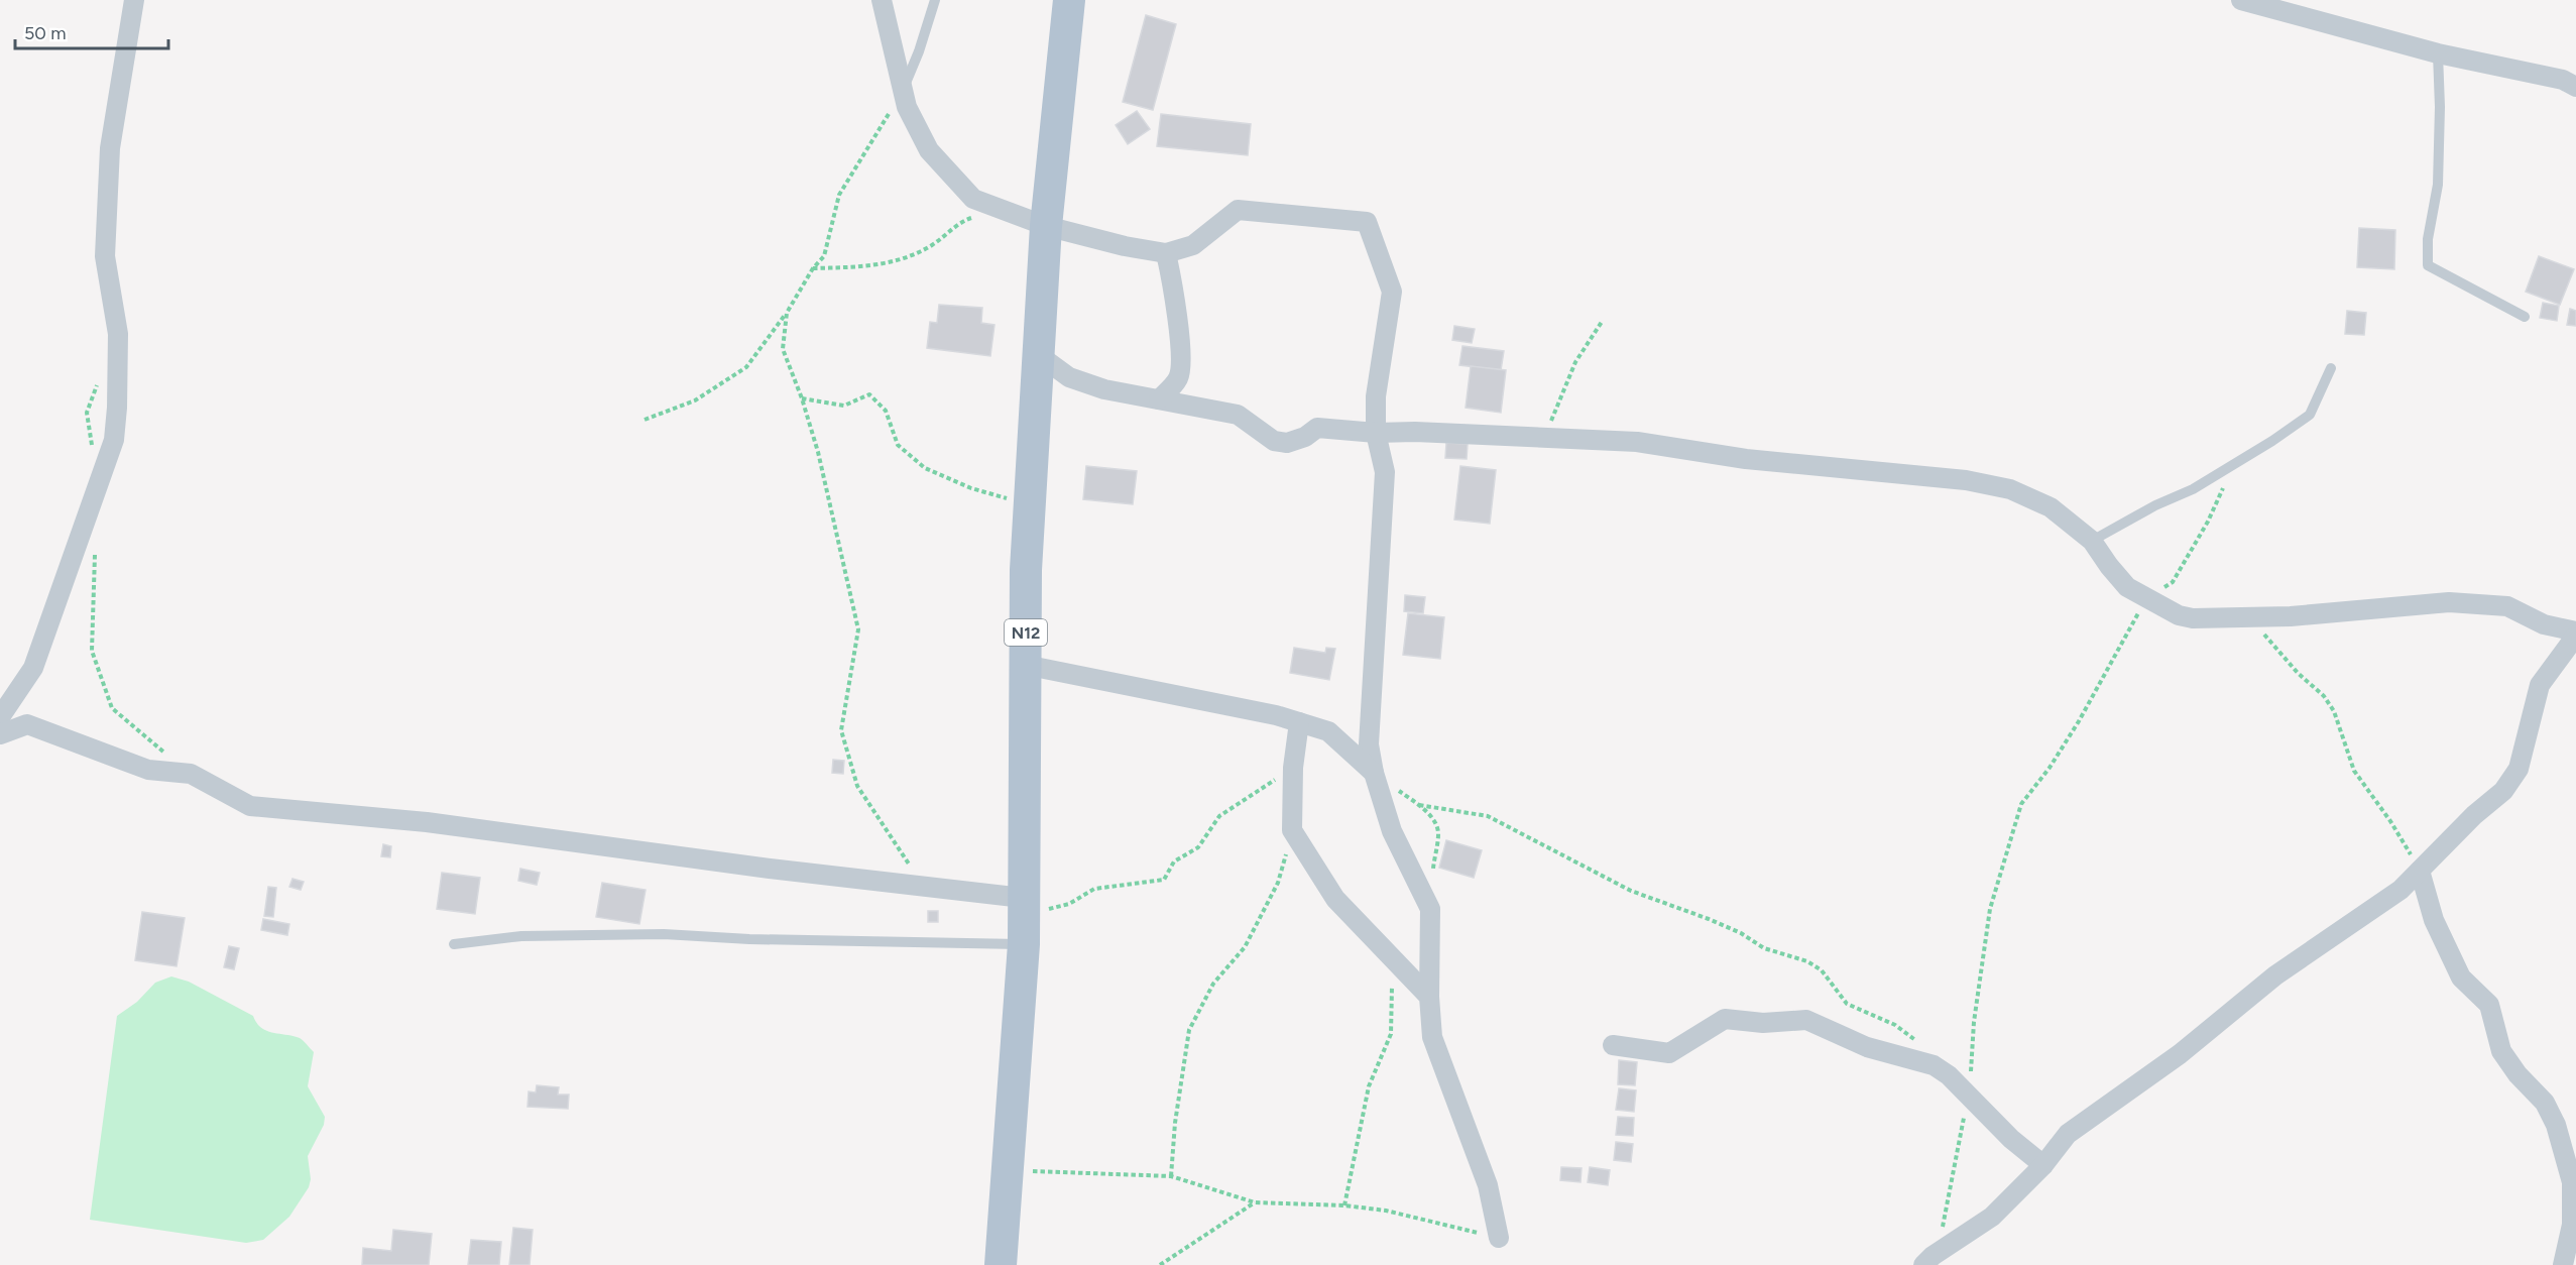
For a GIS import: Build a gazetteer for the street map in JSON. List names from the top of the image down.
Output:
{
  "streets": {
    "main road": ["N12"]
  },
  "scale_bar": "50 m"
}
